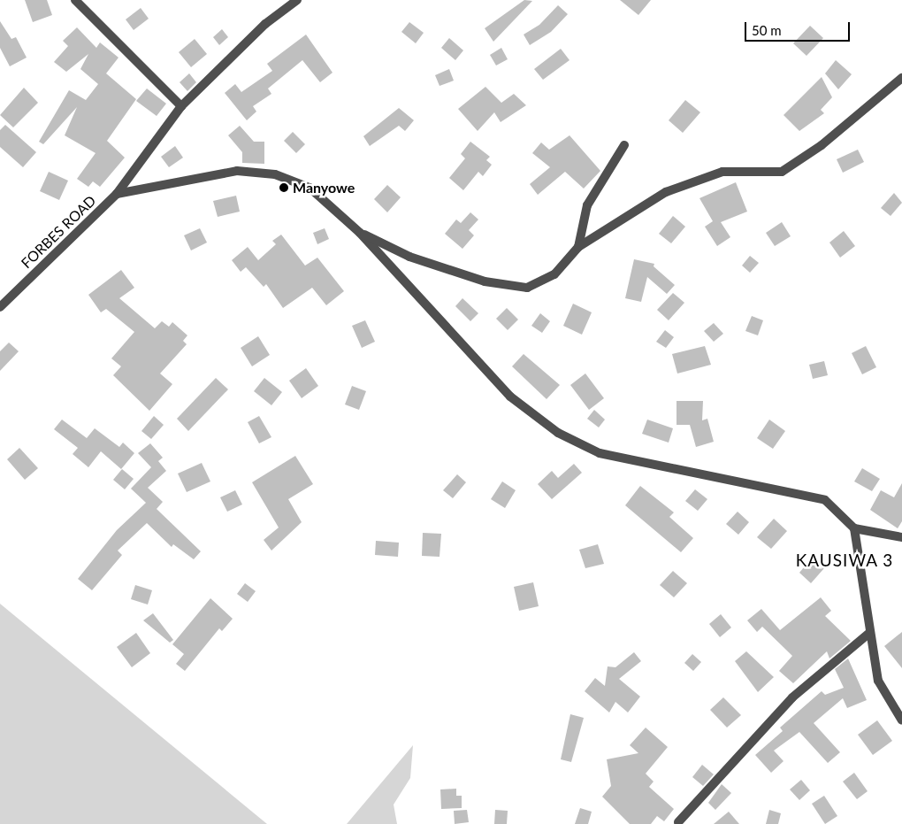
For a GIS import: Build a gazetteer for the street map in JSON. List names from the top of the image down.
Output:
{
  "streets": {
    "street": ["FORBES ROAD"]
  },
  "districts": ["KAUSIWA 3"],
  "places": ["Manyowe"],
  "scale_bar": "50 m"
}
